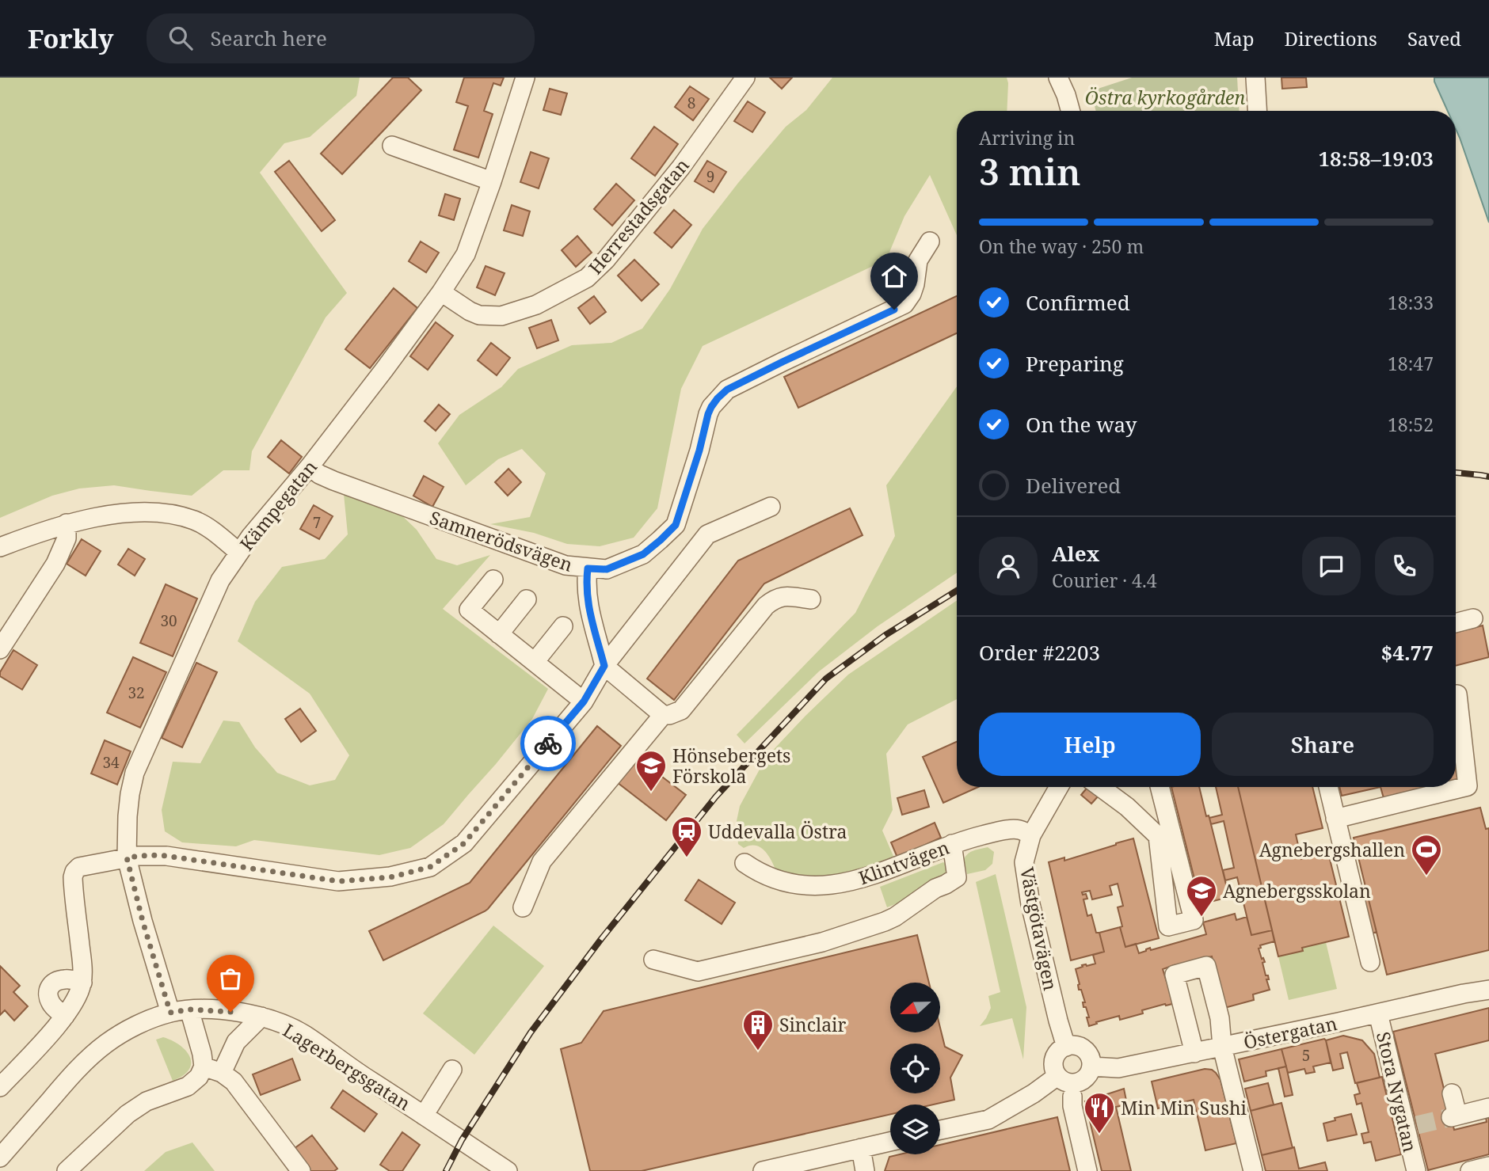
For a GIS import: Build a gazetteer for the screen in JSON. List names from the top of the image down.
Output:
{
  "streets": {
    "street": [
      "Herrestadsgatan",
      "Kämpegatan",
      "Samnerödsvägen",
      "Klintvägen",
      "Västgötavägen",
      "Östergatan",
      "Lagerbergsgatan",
      "Stora Nygatan"
    ]
  },
  "crossings": [
    ["Herrestadsgatan", "Kämpegatan"],
    ["Kämpegatan", "Samnerödsvägen"],
    ["Kämpegatan", "Lagerbergsgatan"],
    ["Klintvägen", "Västgötavägen"],
    ["Västgötavägen", "Östergatan"],
    ["Östergatan", "Stora Nygatan"]
  ],
  "parks": ["Östra kyrkogården"],
  "places": {
    "school or university": ["Hönsebergets Förskola", "Agnebergsskolan"],
    "station": ["Uddevalla Östra"],
    "sports": ["Agnebergshallen"],
    "building": ["Sinclair"],
    "restaurant": ["Min Min Sushi"]
  },
  "house_numbers": [
    "8",
    "9",
    "7",
    "30",
    "32",
    "34",
    "5"
  ],
  "north": "left",
  "page": {
    "header": "Forkly",
    "search": "Search here",
    "nav": ["Map", "Directions", "Saved"],
    "heading": ["3 min", "Arriving in", "18:58–19:03"],
    "panel": [
      "Alex",
      "Courier · 4.4",
      "Order #2203",
      "$4.77"
    ],
    "bar": "On the way · 250 m",
    "list": [
      ["Confirmed", "18:33"],
      ["Preparing", "18:47"],
      ["On the way", "18:52"],
      "Delivered"
    ],
    "buttons": ["Help", "Share"]
  }
}
